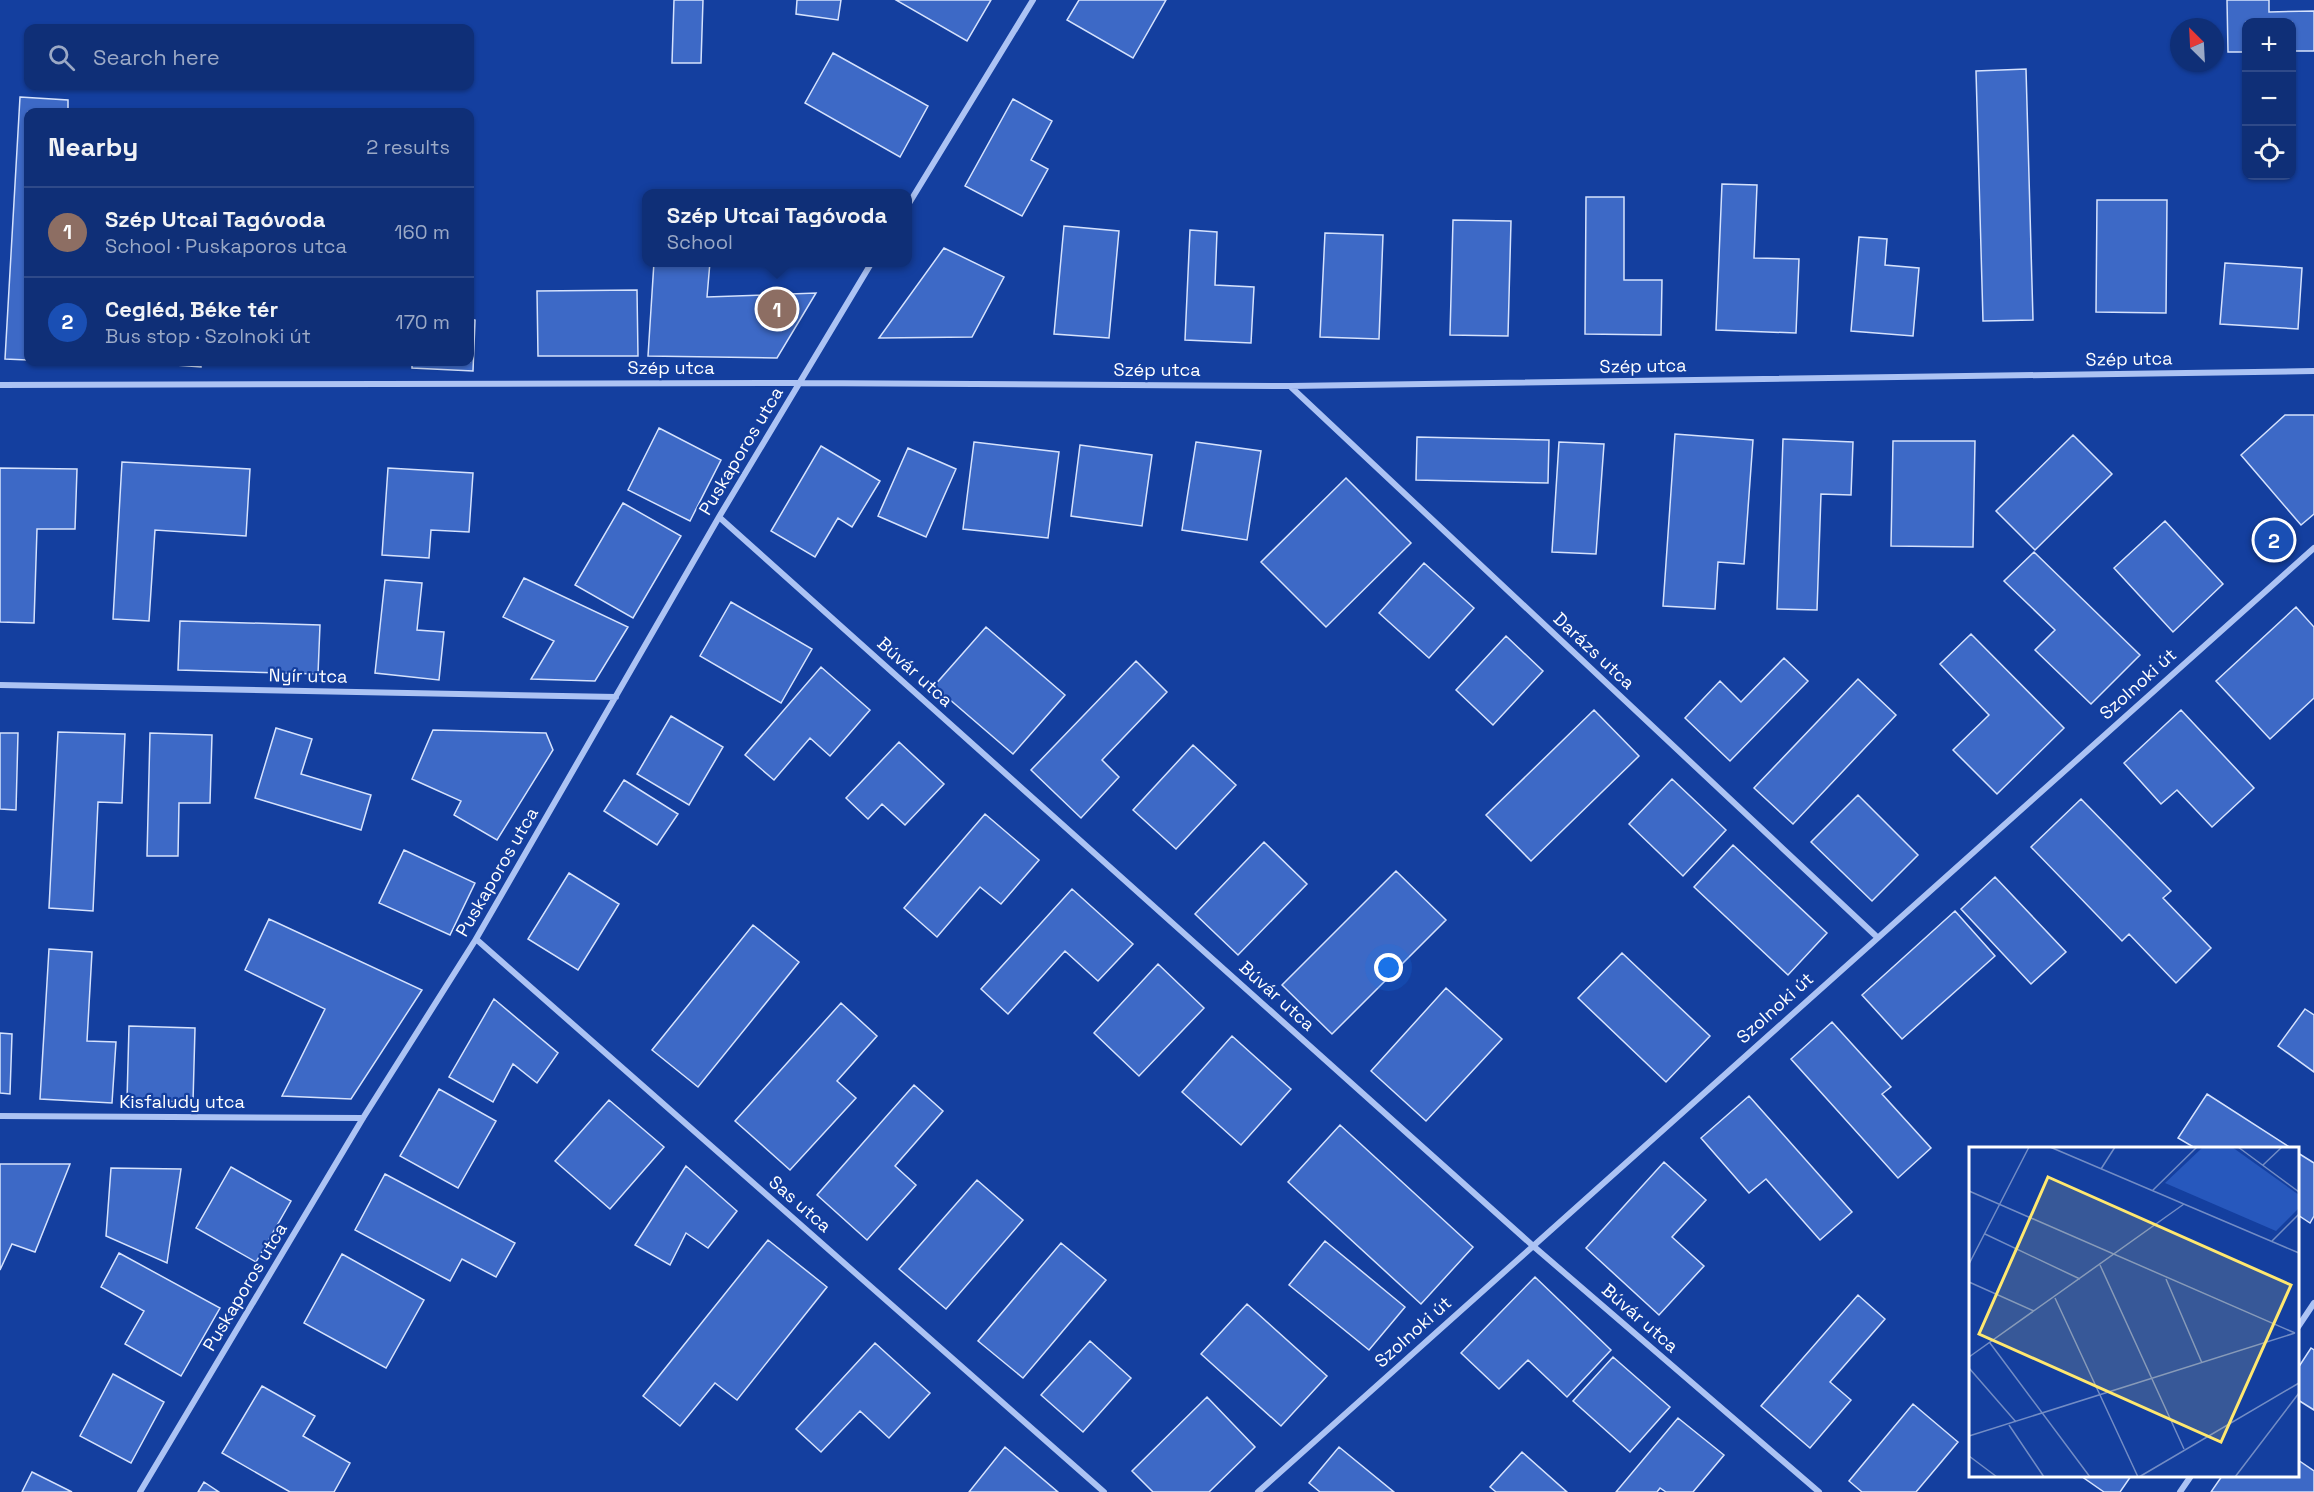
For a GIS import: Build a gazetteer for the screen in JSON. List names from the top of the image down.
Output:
{
  "streets": {
    "street": [
      "Szép utca",
      "Puskaporos utca",
      "Darázs utca",
      "Búvár utca",
      "Nyír utca",
      "Szolnoki út",
      "Kisfaludy utca",
      "Sas utca"
    ]
  },
  "crossings": [
    ["Szép utca", "Puskaporos utca"],
    ["Szép utca", "Darázs utca"],
    ["Puskaporos utca", "Búvár utca"],
    ["Puskaporos utca", "Nyír utca"],
    ["Puskaporos utca", "Kisfaludy utca"],
    ["Puskaporos utca", "Sas utca"],
    ["Darázs utca", "Szolnoki út"],
    ["Búvár utca", "Szolnoki út"]
  ],
  "north": "top left",
  "page": {
    "map_buttons": ["+", "−"],
    "search": "Search here",
    "heading": ["Nearby", "2 results"],
    "list": [
      {
        "mark": "1",
        "name": "Szép Utcai Tagóvoda",
        "note": "School · Puskaporos utca",
        "value": "160 m"
      },
      {
        "mark": "2",
        "name": "Cegléd, Béke tér",
        "note": "Bus stop · Szolnoki út",
        "value": "170 m"
      }
    ],
    "popup": ["Szép Utcai Tagóvoda", "School"],
    "pins": ["1", "2"]
  }
}
